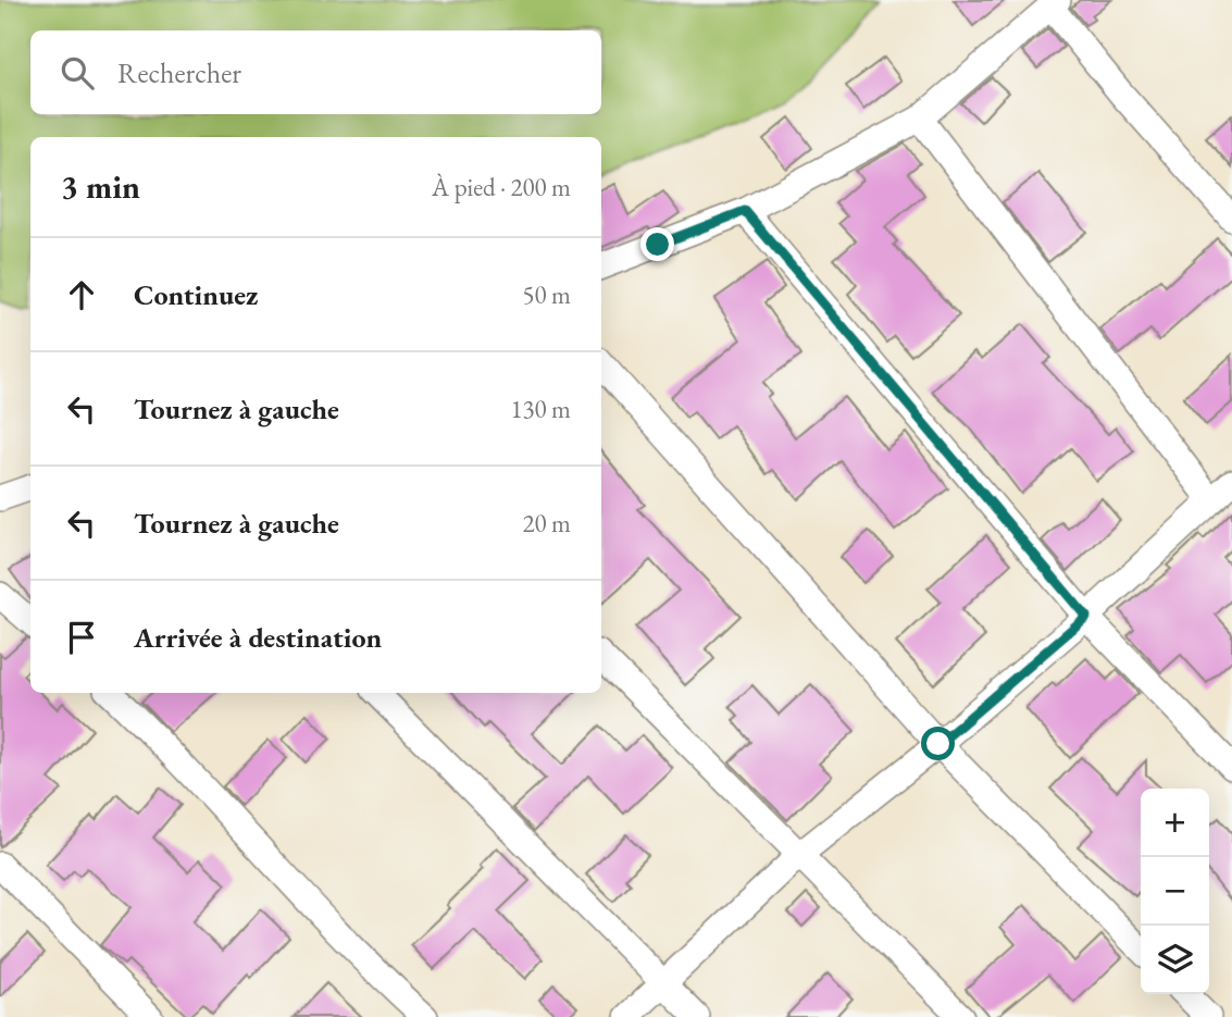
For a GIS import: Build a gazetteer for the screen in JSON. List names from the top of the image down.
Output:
{
  "page": {
    "search": "Rechercher",
    "heading": ["3 min", "À pied · 200 m"],
    "list": [
      ["Continuez", "50 m"],
      ["Tournez à gauche", "130 m"],
      ["Tournez à gauche", "20 m"],
      "Arrivée à destination"
    ],
    "map_buttons": ["+", "−"]
  }
}
